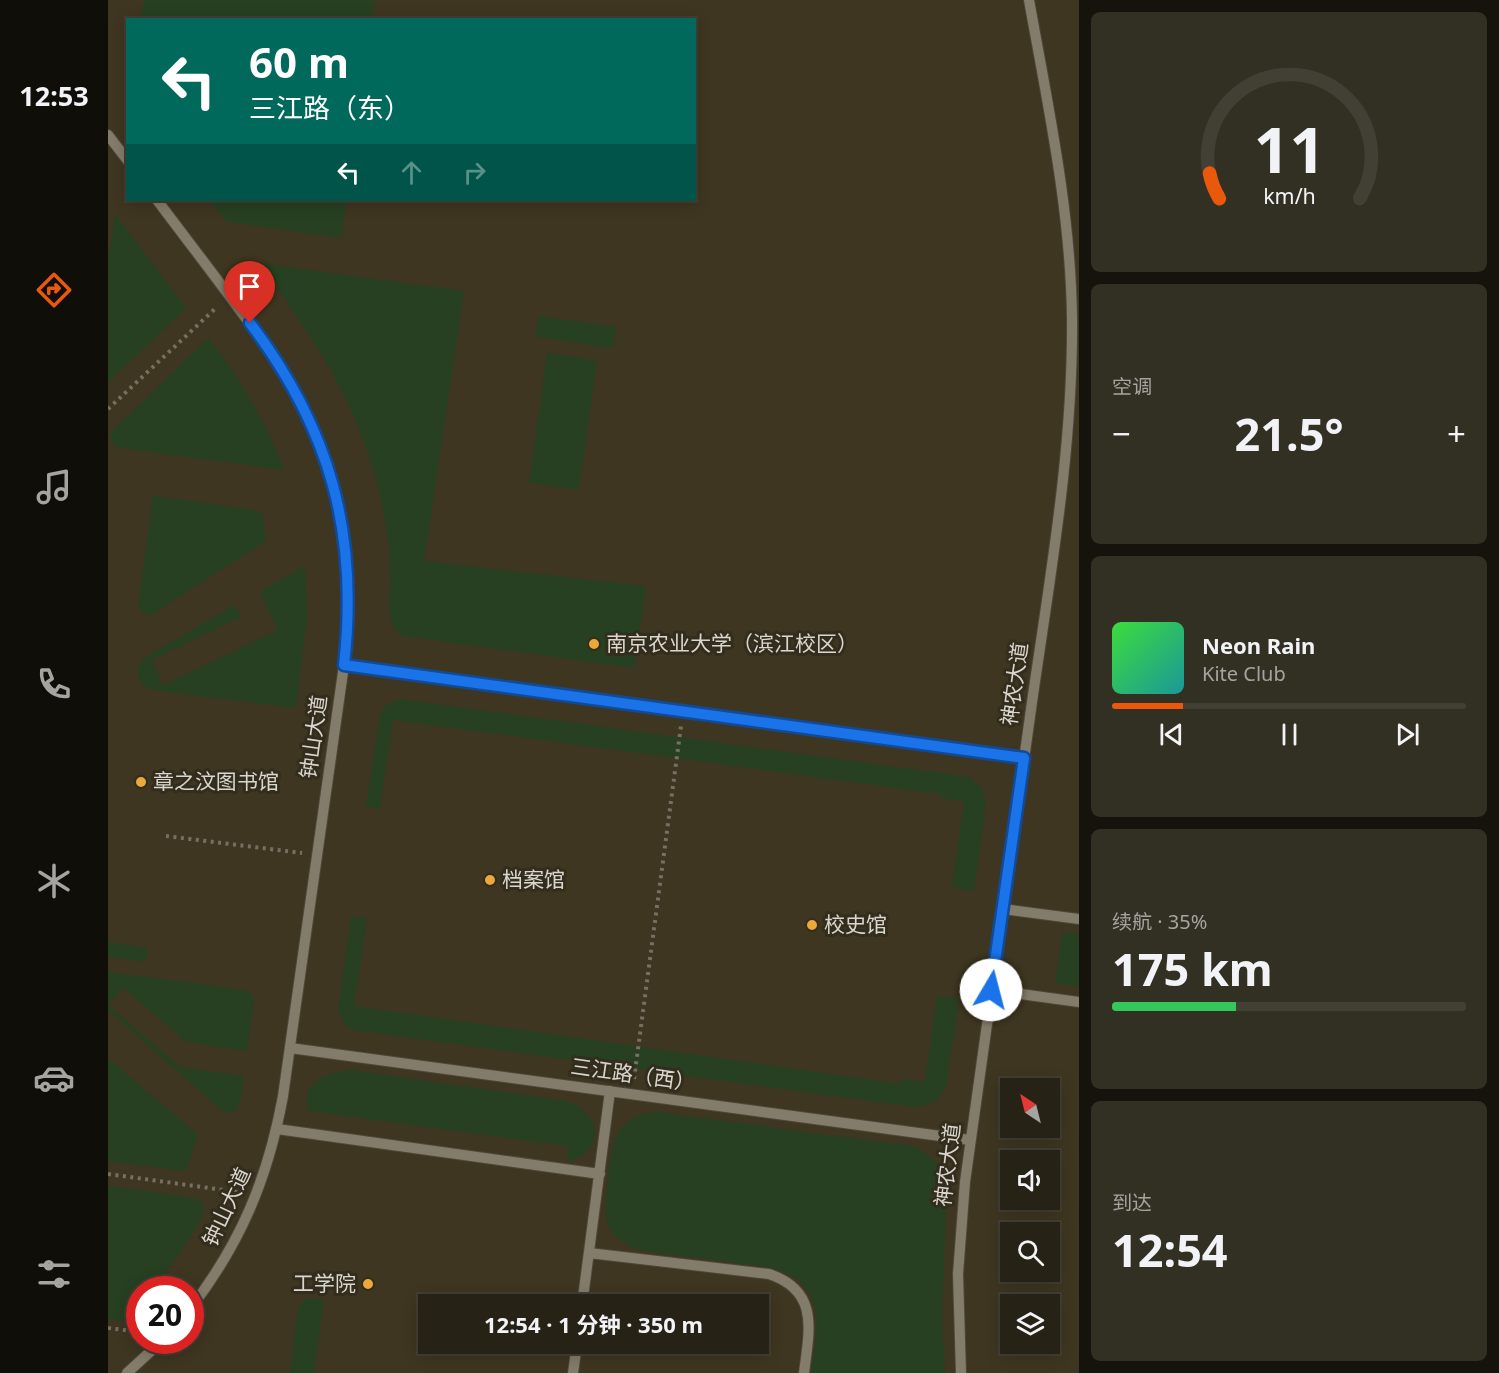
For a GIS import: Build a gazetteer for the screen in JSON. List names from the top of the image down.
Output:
{
  "streets": {
    "lane": ["神农大道", "钟山大道", "三江路（西）"]
  },
  "crossings": [
    ["神农大道", "三江路（西）"],
    ["钟山大道", "三江路（西）"]
  ],
  "places": [
    "南京农业大学（滨江校区）",
    "章之汶图书馆",
    "档案馆",
    "校史馆",
    "工学院"
  ],
  "north": "top left",
  "page": {
    "tabs": "12:53",
    "turn": ["60 m", "三江路（东）"],
    "tile": [
      "空调",
      ["续航 · 35%", "175 km"],
      ["到达", "12:54"]
    ],
    "heat": ["−", "21.5°", "+"],
    "song": ["Neon Rain", "Kite Club"],
    "limit": "20",
    "trip": "12:54 · 1 分钟 · 350 m",
    "gauge": ["11", "km/h"]
  }
}
